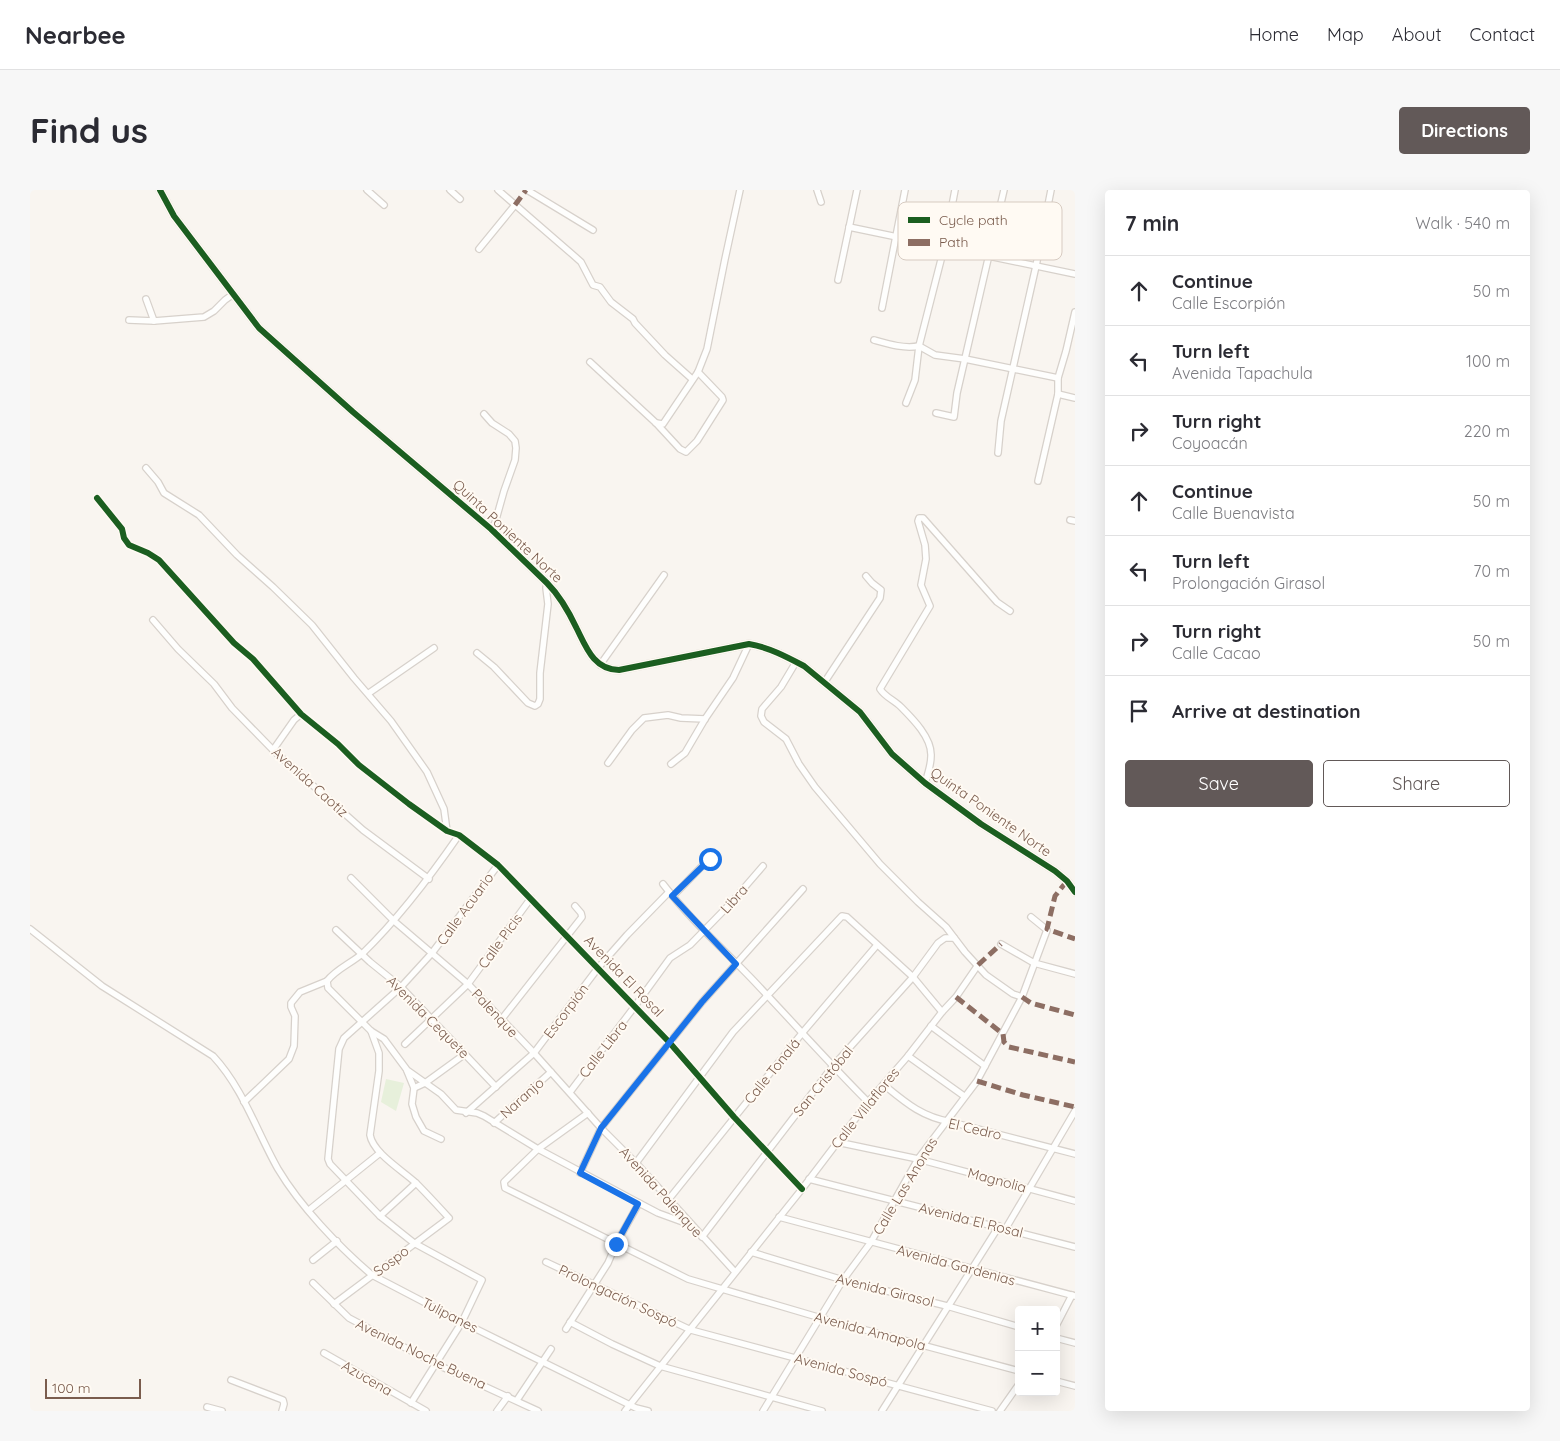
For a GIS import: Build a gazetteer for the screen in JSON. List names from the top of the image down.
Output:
{
  "streets": {
    "street": [
      "Quinta Poniente Norte",
      "Avenida Caotiz",
      "Libra",
      "Calle Acuario",
      "Calle Picis",
      "Avenida El Rosal",
      "Escorpión",
      "Palenque",
      "Avenida Cequete",
      "Calle Libra",
      "Calle Tonalá",
      "San Cristóbal",
      "Naranjo",
      "Calle Villaflores",
      "El Cedro",
      "Magnolia",
      "Calle Las Anonas",
      "Avenida Palenque",
      "Sospo",
      "Avenida Gardenias",
      "Avenida Girasol",
      "Prolongación Sospó",
      "Tulipanes",
      "Avenida Amapola",
      "Avenida Noche Buena",
      "Avenida Sospó",
      "Azucena"
    ]
  },
  "crossings": [
    ["Libra", "Avenida El Rosal"],
    ["Libra", "Calle Libra"],
    ["Calle Acuario", "Avenida El Rosal"],
    ["Calle Acuario", "Palenque"],
    ["Calle Acuario", "Avenida Cequete"],
    ["Calle Acuario", "Sospo"],
    ["Calle Acuario", "Tulipanes"],
    ["Calle Picis", "Avenida El Rosal"],
    ["Calle Picis", "Palenque"],
    ["Calle Picis", "Avenida Cequete"],
    ["Avenida El Rosal", "Escorpión"],
    ["Avenida El Rosal", "Calle Libra"],
    ["Avenida El Rosal", "Calle Tonalá"],
    ["Avenida El Rosal", "San Cristóbal"],
    ["Avenida El Rosal", "Calle Villaflores"],
    ["Avenida El Rosal", "Calle Las Anonas"],
    ["Escorpión", "Palenque"],
    ["Escorpión", "Avenida Cequete"],
    ["Palenque", "Calle Libra"],
    ["Palenque", "Naranjo"],
    ["Palenque", "Avenida Palenque"],
    ["Calle Tonalá", "Avenida Palenque"],
    ["San Cristóbal", "Avenida Palenque"],
    ["Calle Villaflores", "El Cedro"],
    ["Calle Villaflores", "Magnolia"],
    ["Calle Villaflores", "Avenida Palenque"],
    ["Calle Villaflores", "Avenida Gardenias"],
    ["Calle Villaflores", "Avenida Girasol"],
    ["Calle Villaflores", "Prolongación Sospó"],
    ["Calle Villaflores", "Tulipanes"],
    ["Calle Villaflores", "Avenida Amapola"],
    ["Calle Villaflores", "Avenida Sospó"],
    ["El Cedro", "Calle Las Anonas"],
    ["Magnolia", "Calle Las Anonas"],
    ["Calle Las Anonas", "Avenida Gardenias"],
    ["Calle Las Anonas", "Avenida Girasol"],
    ["Calle Las Anonas", "Avenida Amapola"],
    ["Calle Las Anonas", "Avenida Sospó"],
    ["Sospo", "Tulipanes"],
    ["Sospo", "Avenida Noche Buena"],
    ["Prolongación Sospó", "Avenida Sospó"]
  ],
  "legend": ["Cycle path", "Path"],
  "scale_bar": "100 m",
  "page": {
    "header": "Nearbee",
    "nav": [
      "Home",
      "Map",
      "About",
      "Contact"
    ],
    "buttons": [
      "Directions",
      ["Save", "Share"]
    ],
    "title": "Find us",
    "heading": ["7 min", "Walk · 540 m"],
    "list": [
      ["Continue", "Calle Escorpión", "50 m"],
      ["Turn left", "Avenida Tapachula", "100 m"],
      ["Turn right", "Coyoacán", "220 m"],
      ["Continue", "Calle Buenavista", "50 m"],
      ["Turn left", "Prolongación Girasol", "70 m"],
      ["Turn right", "Calle Cacao", "50 m"],
      "Arrive at destination"
    ],
    "map_buttons": ["+", "−"],
    "scale": "100 m"
  }
}
